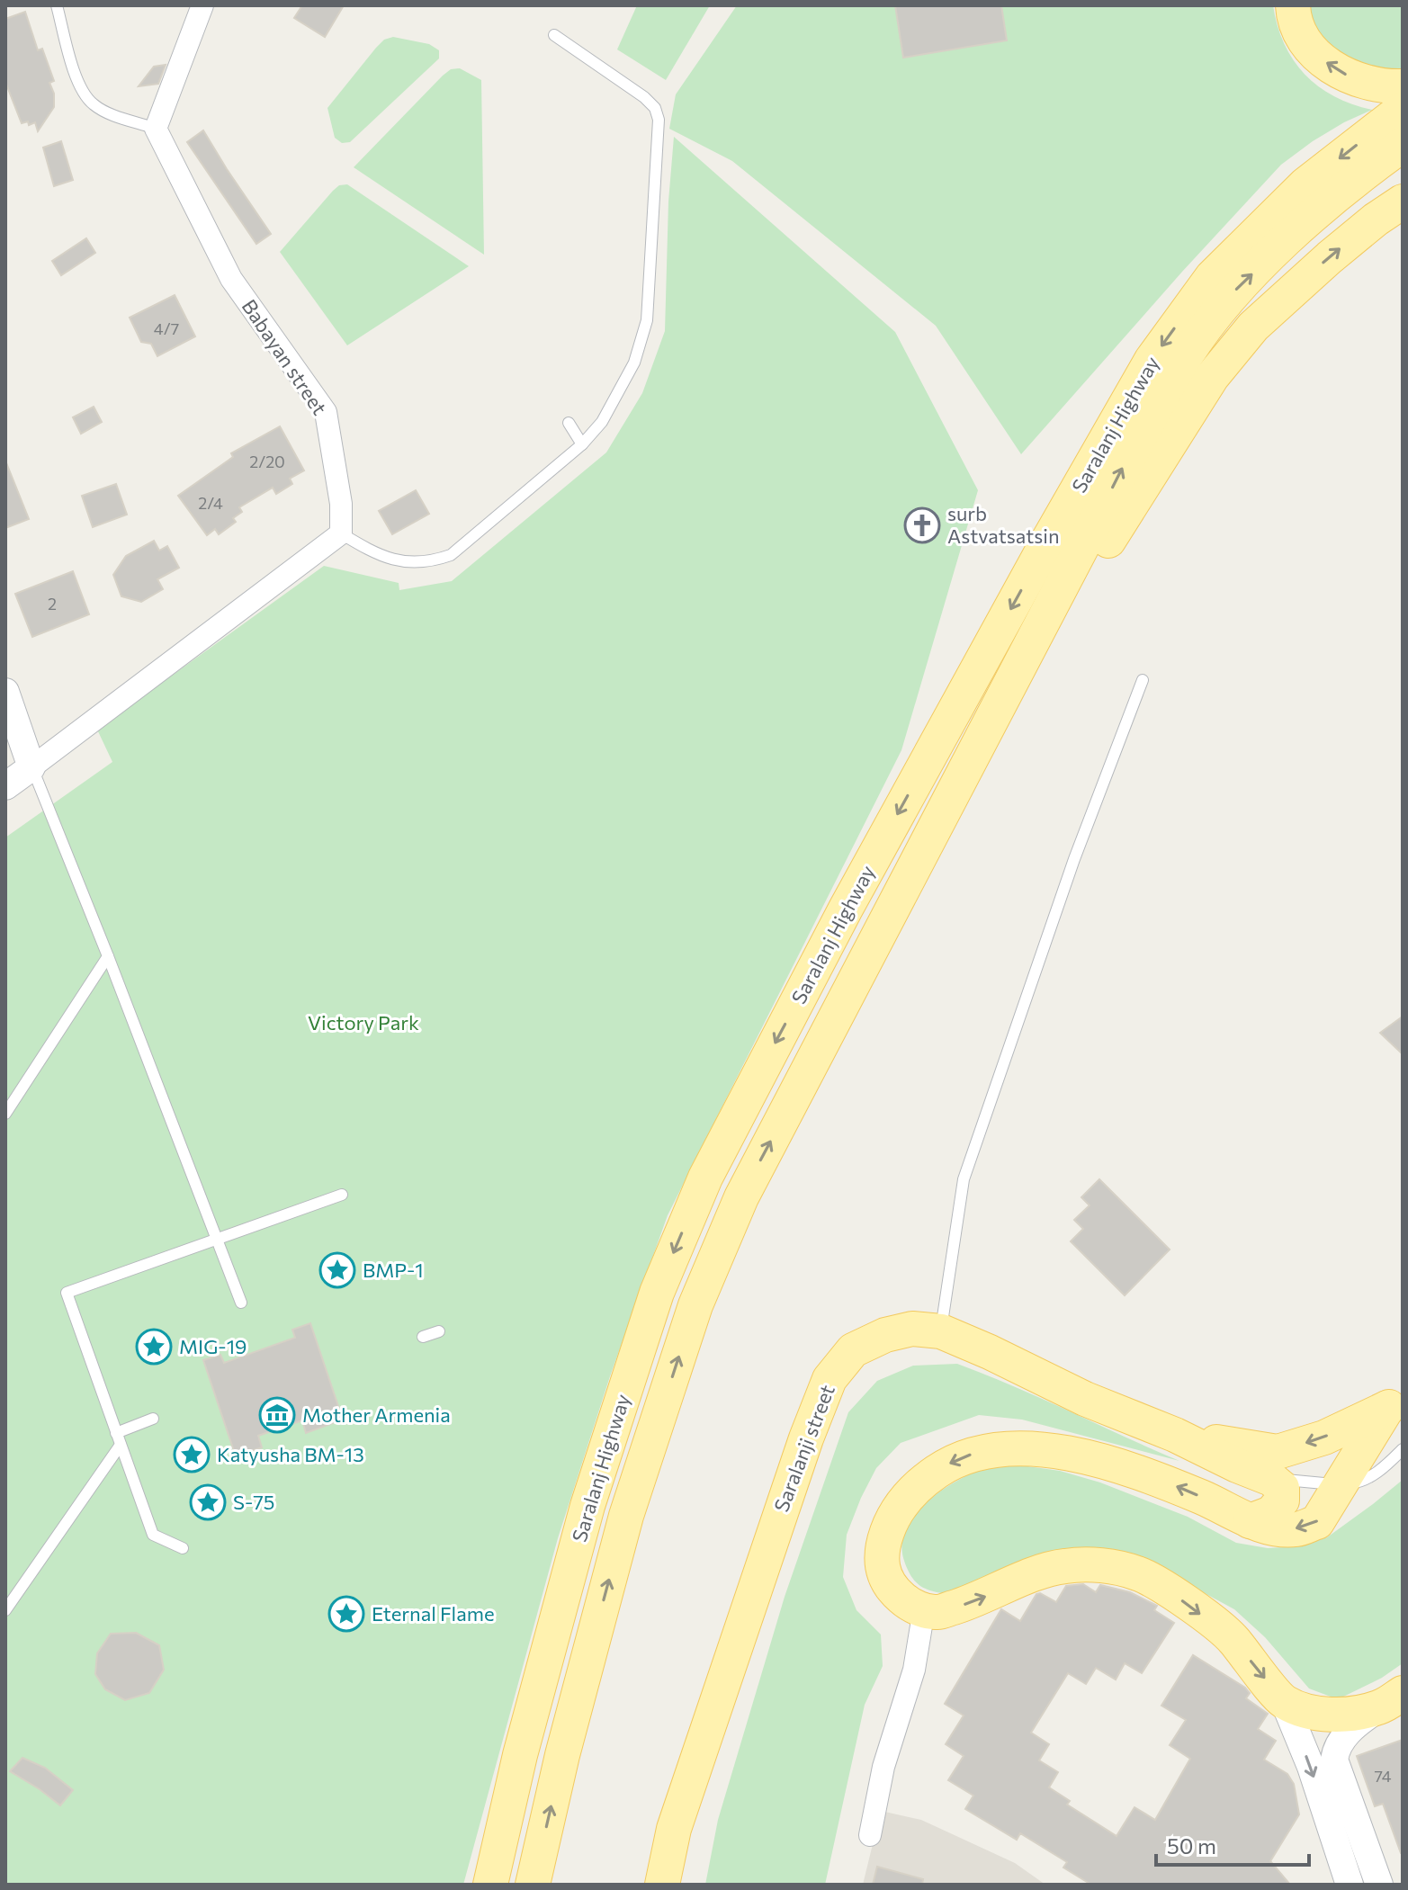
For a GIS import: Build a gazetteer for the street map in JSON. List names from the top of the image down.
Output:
{
  "streets": {
    "main road": ["Saralanj Highway", "Saralanji street"],
    "street": ["Babayan street"]
  },
  "parks": ["Victory Park"],
  "places": {
    "church": ["surb Astvatsatsin"],
    "place": [
      "BMP-1",
      "MIG-19",
      "Katyusha BM-13",
      "S-75",
      "Eternal Flame"
    ],
    "museum": ["Mother Armenia"]
  },
  "house_numbers": [
    "4/7",
    "2/20",
    "2/4",
    "2",
    "74"
  ],
  "scale_bar": "50 m"
}
